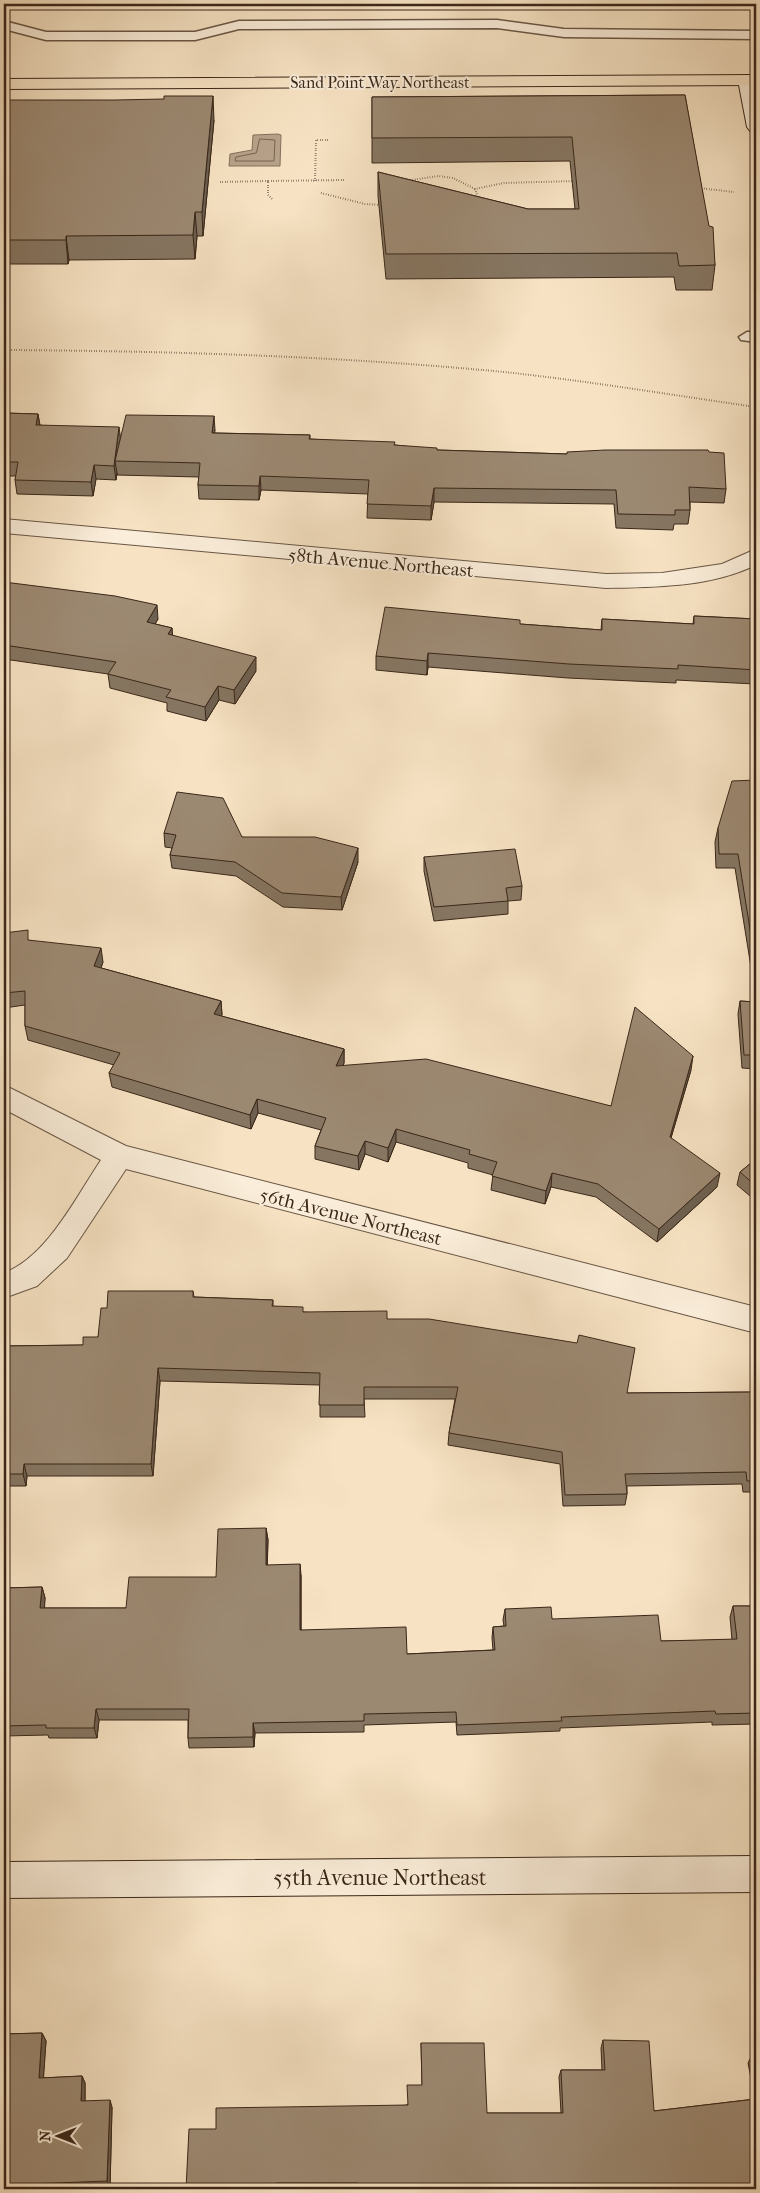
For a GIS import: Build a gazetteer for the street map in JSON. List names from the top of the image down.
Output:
{
  "streets": {
    "main road": ["Sand Point Way Northeast"],
    "street": ["58th Avenue Northeast", "56th Avenue Northeast", "55th Avenue Northeast"]
  },
  "north": "left"
}
